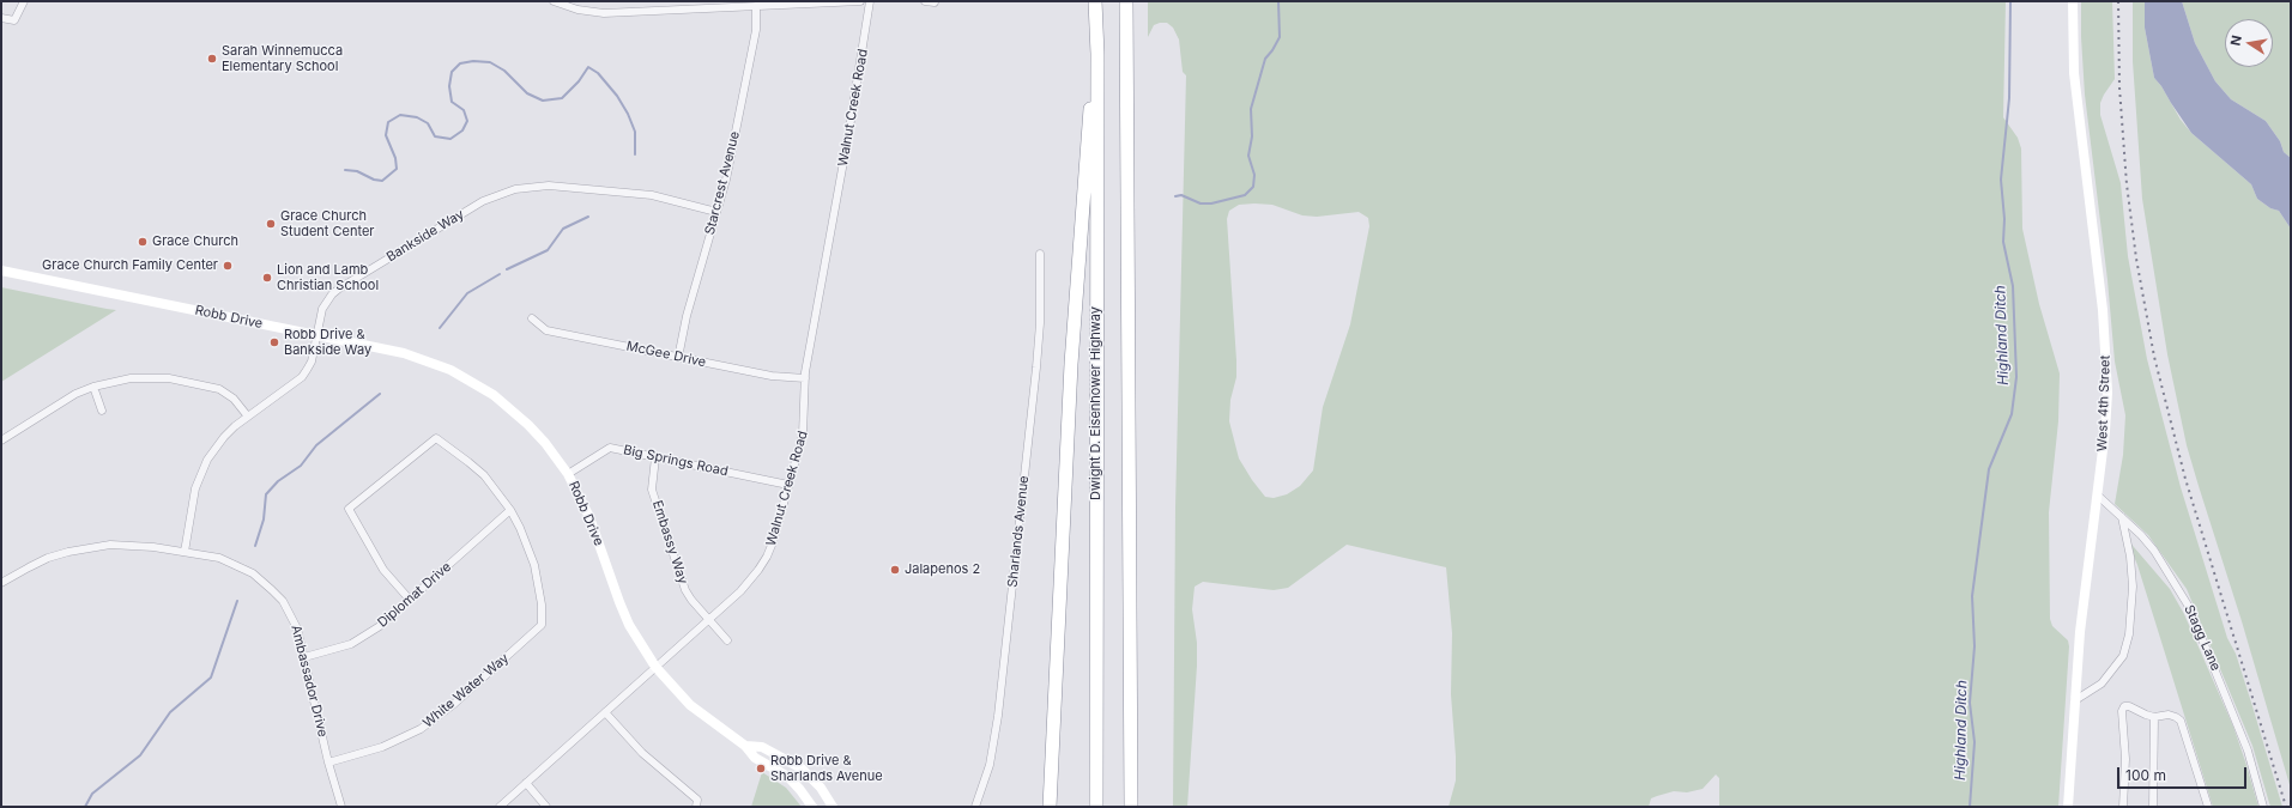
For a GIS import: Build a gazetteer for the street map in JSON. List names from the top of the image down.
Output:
{
  "streets": {
    "highway": ["Dwight D. Eisenhower Highway"],
    "main road": ["Robb Drive", "West 4th Street"],
    "street": [
      "Walnut Creek Road",
      "Starcrest Avenue",
      "Bankside Way",
      "McGee Drive",
      "Big Springs Road",
      "Sharlands Avenue",
      "Embassy Way",
      "Diplomat Drive",
      "Stagg Lane",
      "Ambassador Drive",
      "White Water Way"
    ]
  },
  "crossings": [
    ["Walnut Creek Road", "Robb Drive"],
    ["Walnut Creek Road", "McGee Drive"],
    ["Walnut Creek Road", "Big Springs Road"],
    ["Walnut Creek Road", "Embassy Way"],
    ["Starcrest Avenue", "Bankside Way"],
    ["Starcrest Avenue", "McGee Drive"],
    ["Bankside Way", "Robb Drive"],
    ["Bankside Way", "Ambassador Drive"],
    ["Robb Drive", "Big Springs Road"],
    ["West 4th Street", "Stagg Lane"],
    ["Big Springs Road", "Embassy Way"],
    ["Diplomat Drive", "Ambassador Drive"],
    ["Diplomat Drive", "White Water Way"],
    ["Ambassador Drive", "White Water Way"]
  ],
  "water": ["Highland Ditch"],
  "places": [
    "Sarah Winnemucca Elementary School",
    "Grace Church Student Center",
    "Grace Church",
    "Grace Church Family Center",
    "Lion and Lamb Christian School",
    "Robb Drive & Bankside Way",
    "Jalapenos 2",
    "Robb Drive & Sharlands Avenue"
  ],
  "scale_bar": "100 m",
  "north": "left"
}
